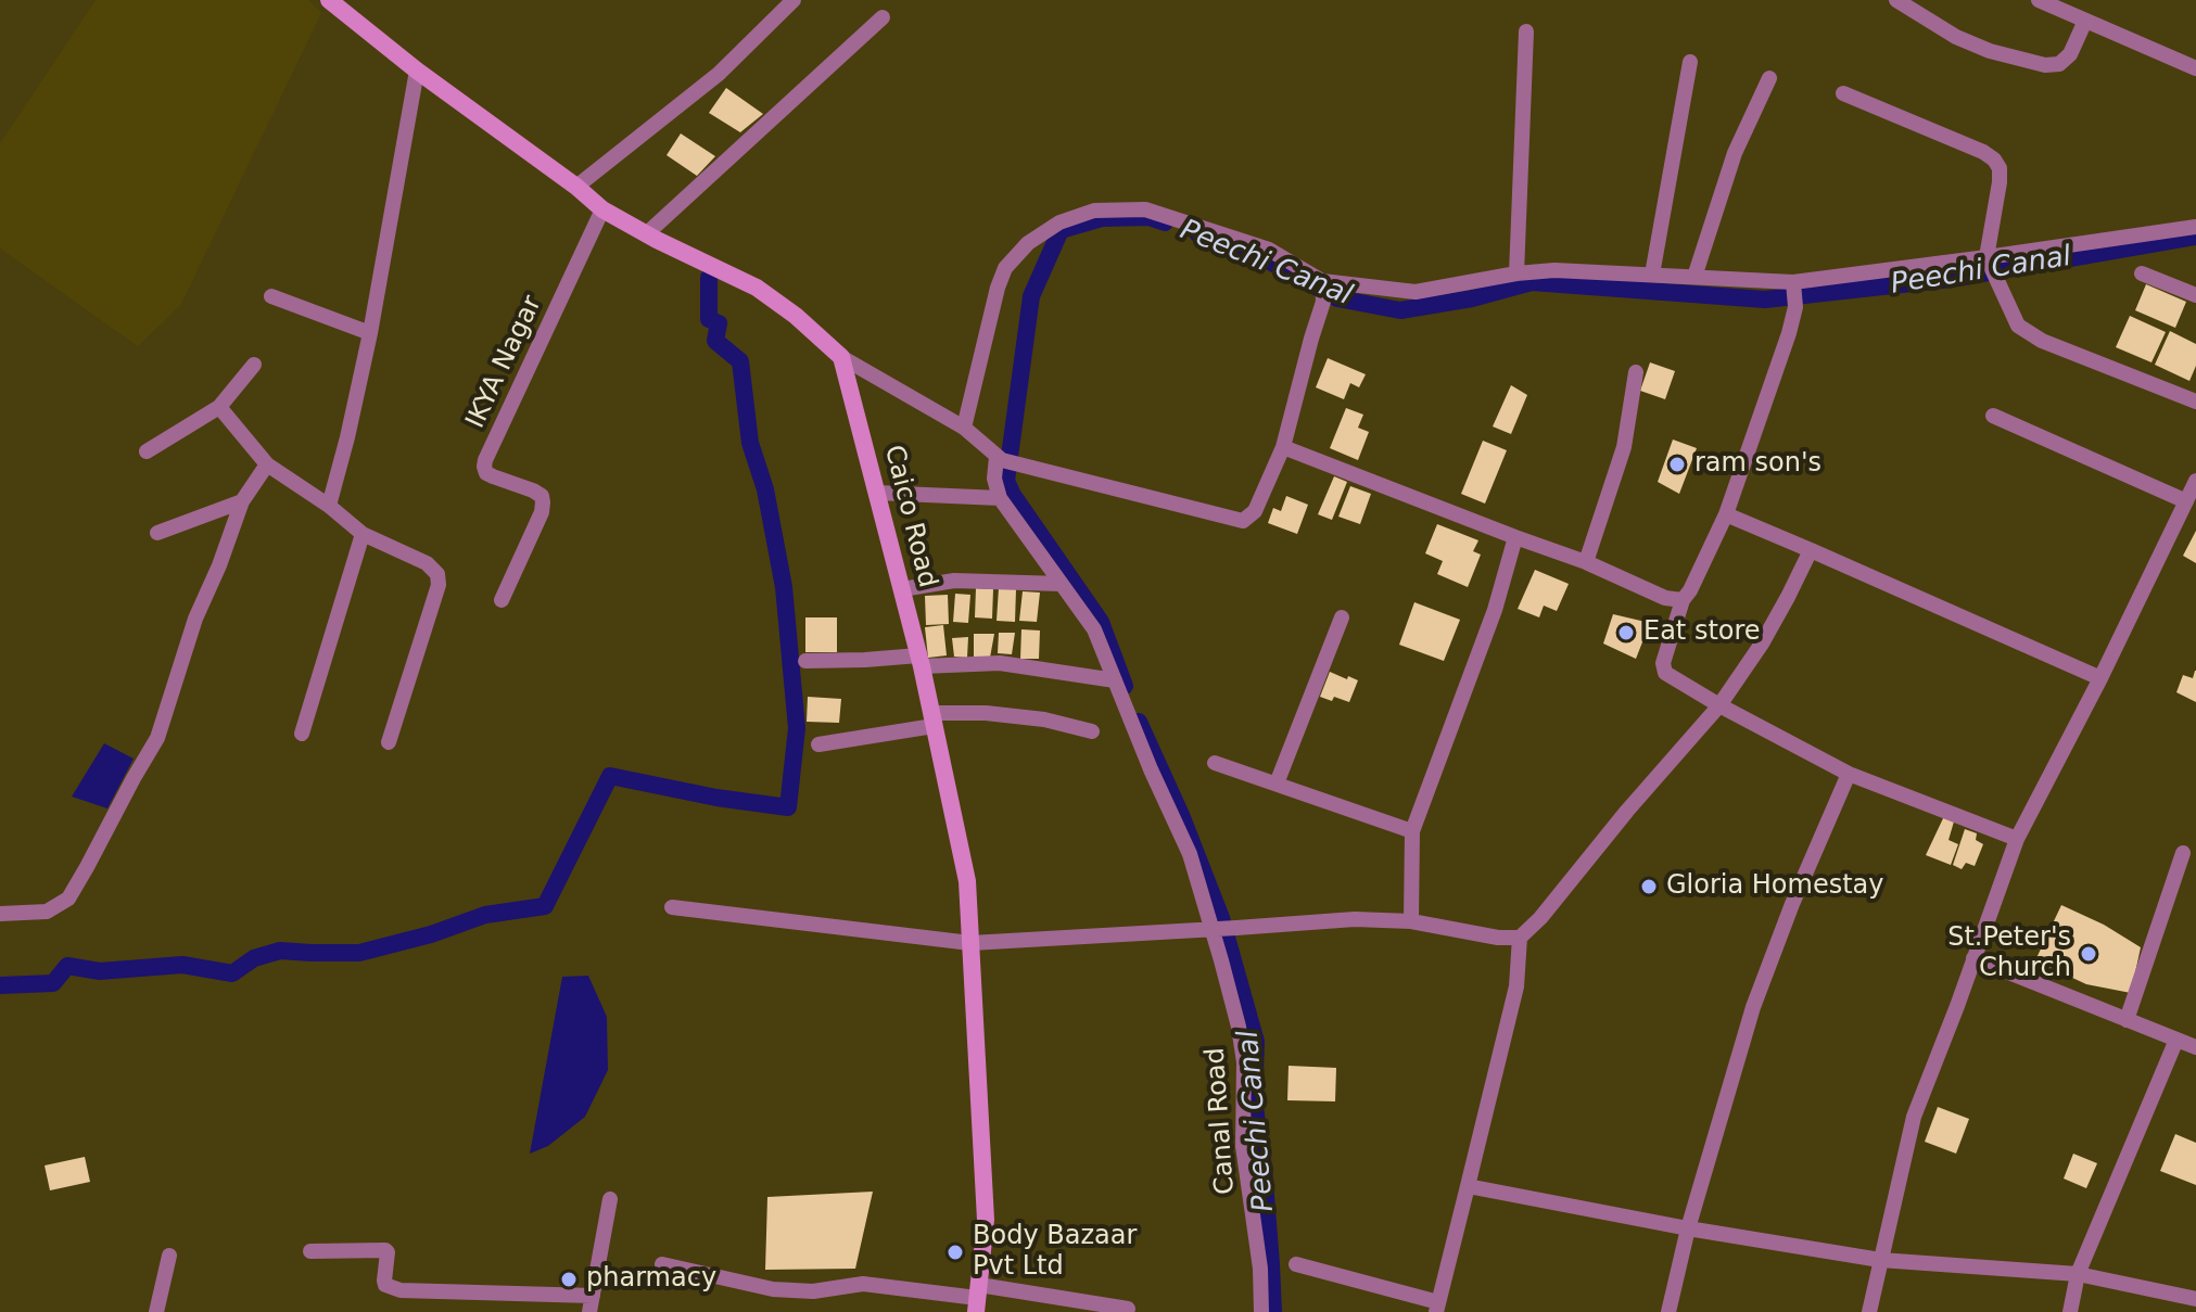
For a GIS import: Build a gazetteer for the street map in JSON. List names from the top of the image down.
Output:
{
  "streets": {
    "street": ["IKYA Nagar", "Caico Road", "Canal Road"]
  },
  "water": ["Peechi Canal"],
  "places": [
    "ram son's",
    "Eat store",
    "Gloria Homestay",
    "St.Peter's Church",
    "Body Bazaar Pvt Ltd",
    "pharmacy"
  ]
}
